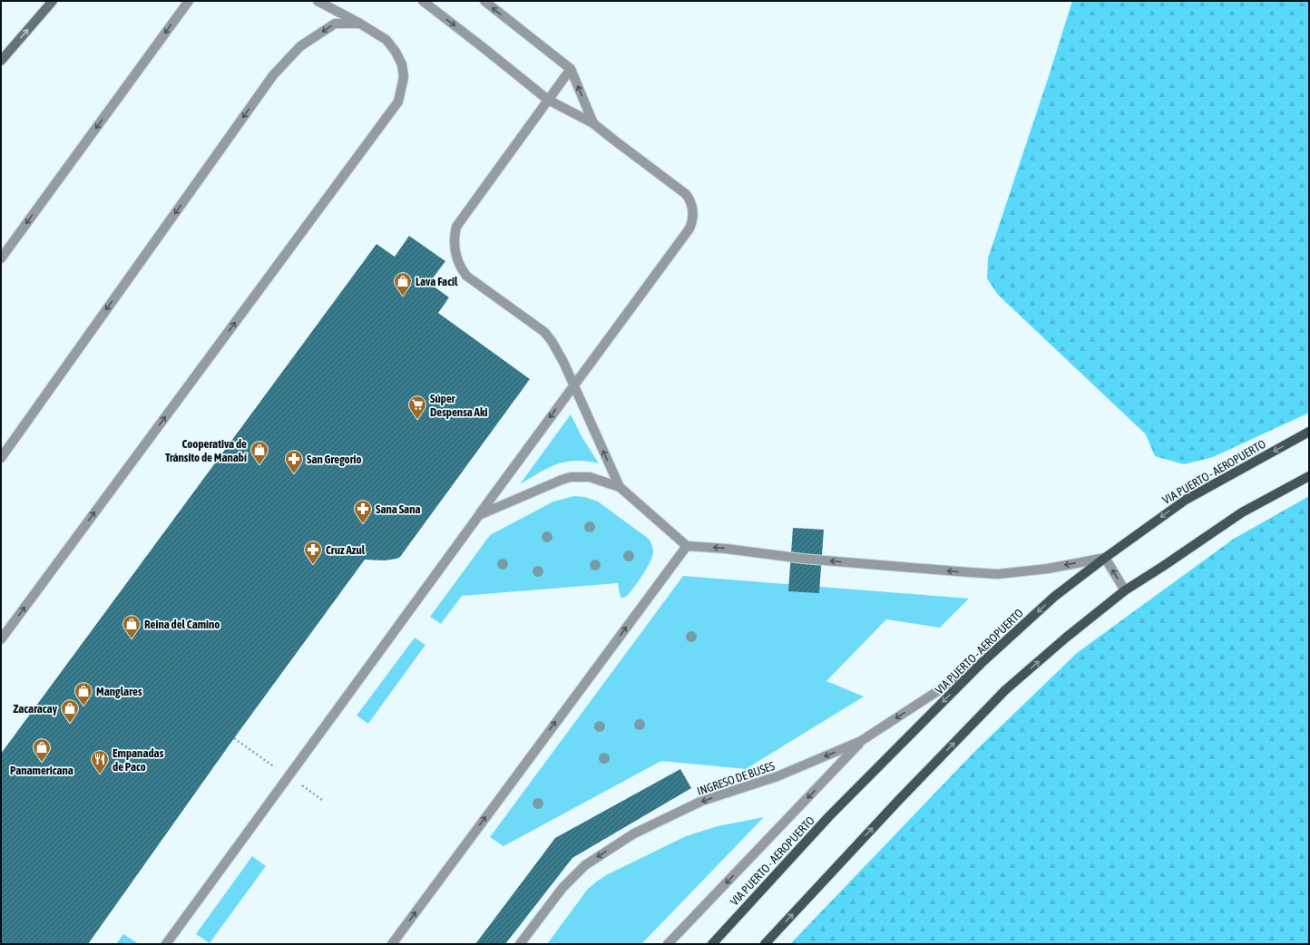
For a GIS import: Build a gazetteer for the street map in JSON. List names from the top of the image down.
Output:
{
  "streets": {
    "main road": ["VIA PUERTO - AEROPUERTO"],
    "lane": ["INGRESO DE BUSES"]
  },
  "crossings": [
    ["VIA PUERTO - AEROPUERTO", "INGRESO DE BUSES"]
  ],
  "places": {
    "shop": [
      "Lava Facil",
      "Cooperativa de Tránsito de Manabí",
      "Reina del Camino",
      "Manglares",
      "Zacaracay",
      "Panamericana"
    ],
    "supermarket": ["Súper Despensa Aki"],
    "pharmacy": ["San Gregorio", "Sana Sana", "Cruz Azul"],
    "restaurant": ["Empanadas de Paco"]
  }
}
